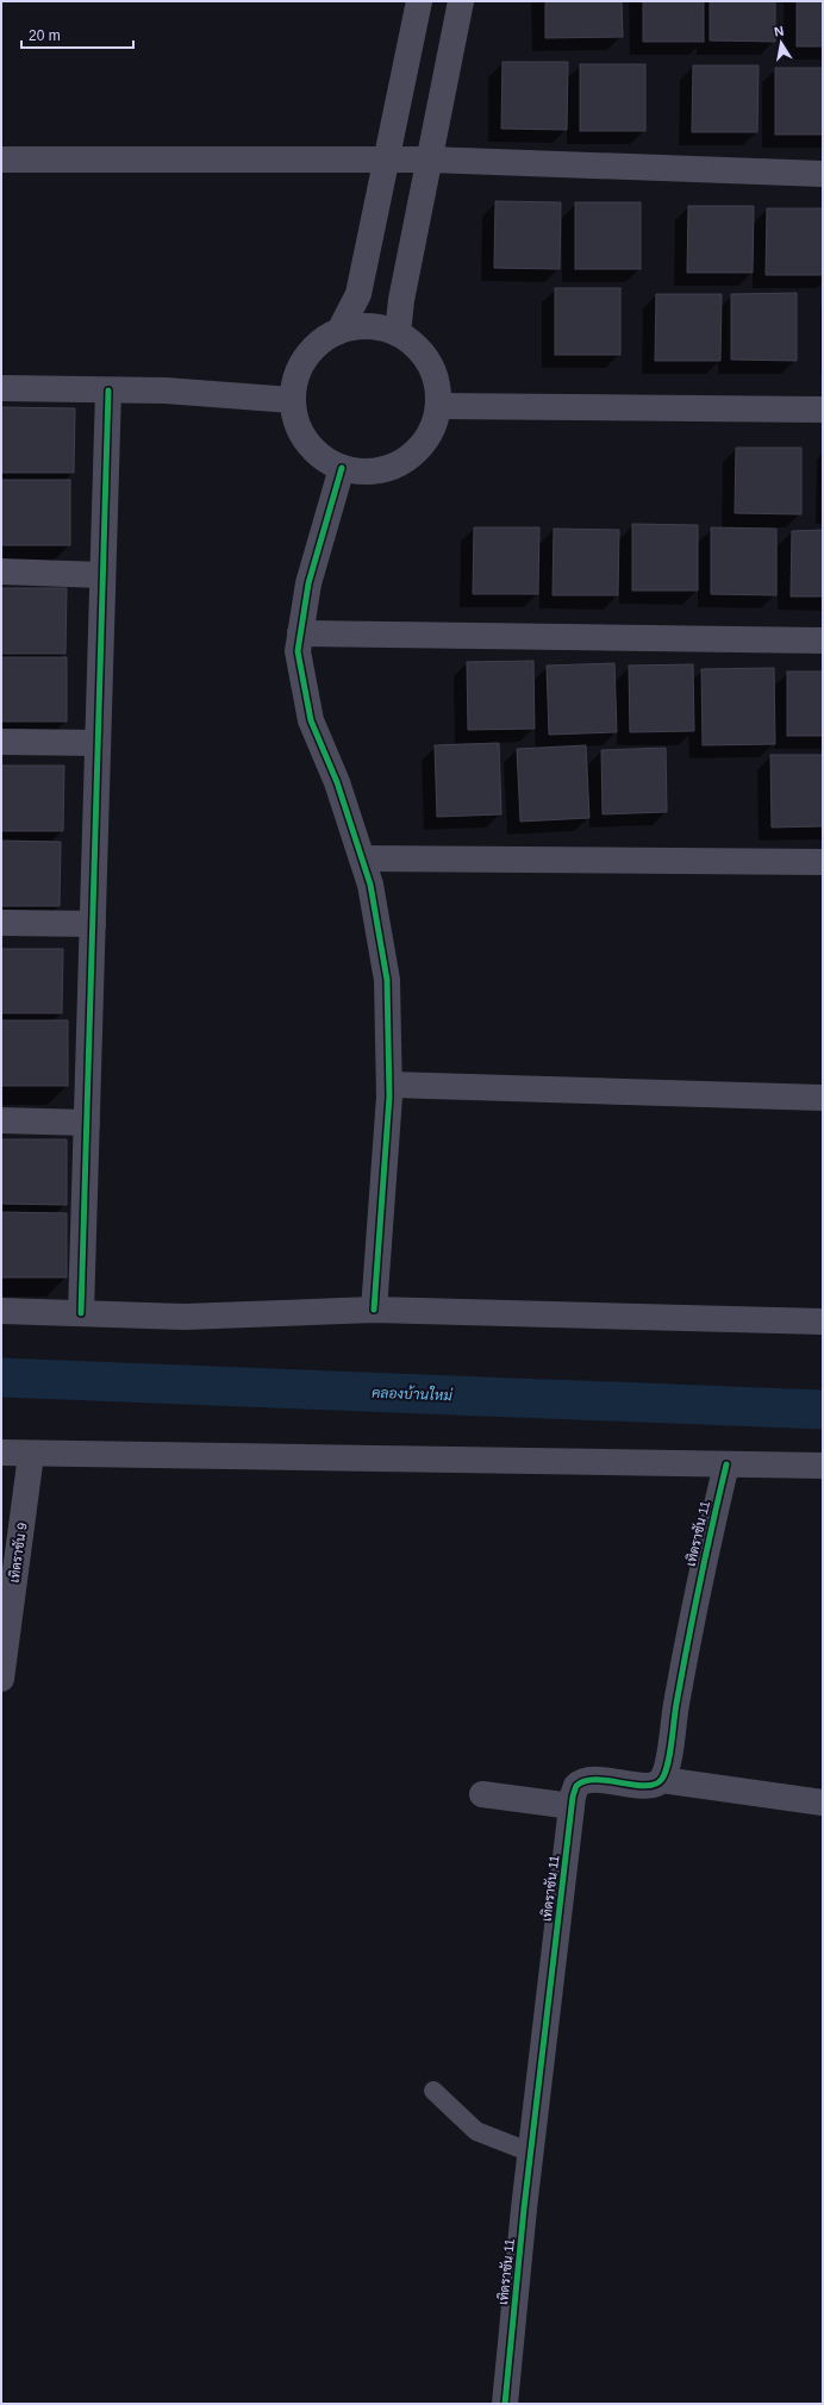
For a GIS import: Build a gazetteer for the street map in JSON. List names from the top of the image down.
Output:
{
  "streets": {
    "street": ["เทิดราชัน 11", "เทิดราชัน 9"]
  },
  "water": ["คลองบ้านใหม่"],
  "scale_bar": "20 m",
  "north": "top"
}
